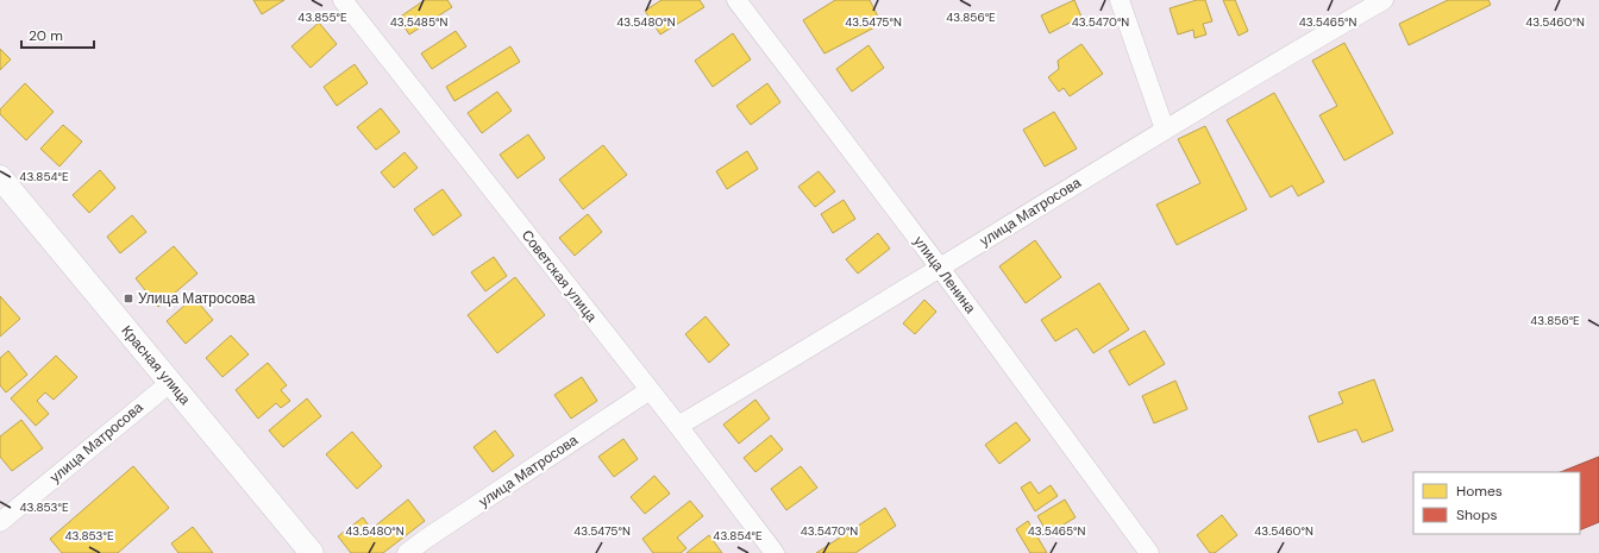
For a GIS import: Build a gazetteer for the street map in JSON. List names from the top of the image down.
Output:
{
  "streets": {
    "street": [
      "улица Матросова",
      "улица Ленина",
      "Советская улица",
      "Красная улица"
    ]
  },
  "crossings": [
    ["улица Матросова", "улица Ленина"],
    ["улица Матросова", "Советская улица"],
    ["улица Матросова", "Красная улица"]
  ],
  "places": {
    "transit": ["Улица Матросова"]
  },
  "legend": ["Homes", "Shops"],
  "scale_bar": "20 m",
  "coordinates": [
    "43.855°E",
    "43.856°E",
    "43.5485°N",
    "43.5480°N",
    "43.5475°N",
    "43.5470°N",
    "43.5465°N",
    "43.5460°N",
    "43.854°E",
    "43.853°E"
  ]
}
